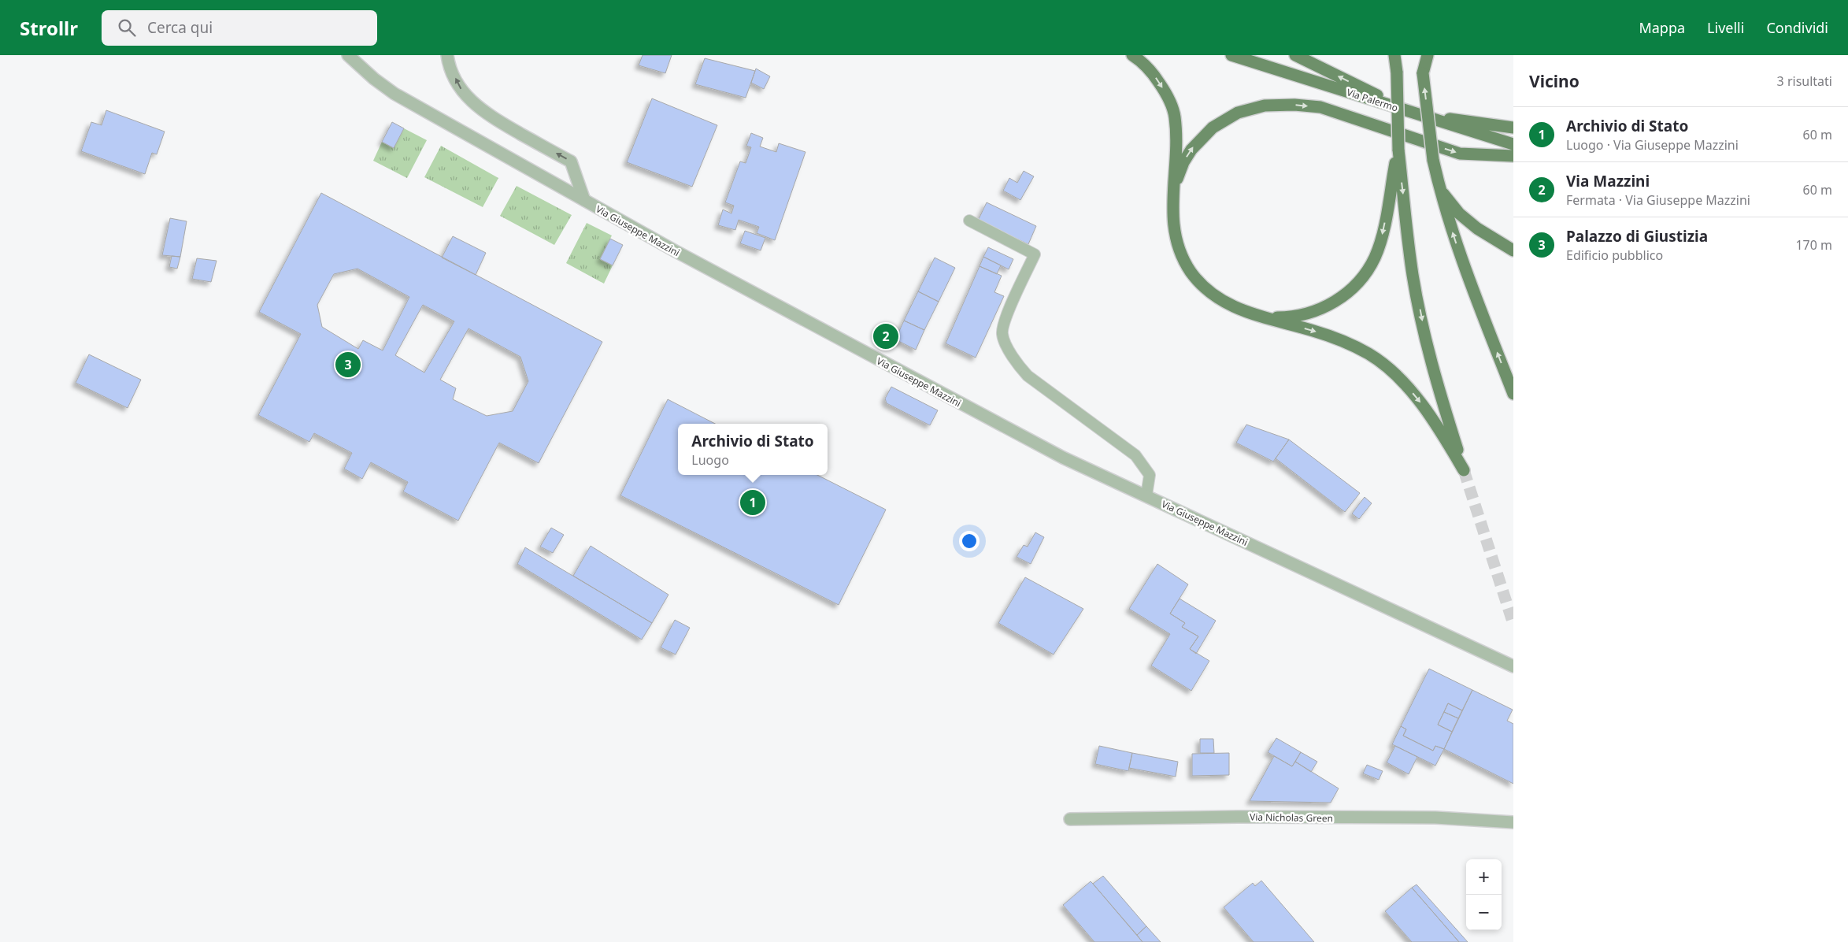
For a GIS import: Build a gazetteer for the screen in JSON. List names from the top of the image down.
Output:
{
  "streets": {
    "main road": ["Via Palermo"],
    "street": ["Via Giuseppe Mazzini", "Via Nicholas Green"]
  },
  "page": {
    "header": "Strollr",
    "search": "Cerca qui",
    "nav": ["Mappa", "Livelli", "Condividi"],
    "heading": ["Vicino", "3 risultati"],
    "list": [
      {
        "mark": "1",
        "name": "Archivio di Stato",
        "note": "Luogo · Via Giuseppe Mazzini",
        "value": "60 m"
      },
      {
        "mark": "2",
        "name": "Via Mazzini",
        "note": "Fermata · Via Giuseppe Mazzini",
        "value": "60 m"
      },
      {
        "mark": "3",
        "name": "Palazzo di Giustizia",
        "note": "Edificio pubblico",
        "value": "170 m"
      }
    ],
    "pins": ["2", "3", "1"],
    "popup": ["Archivio di Stato", "Luogo"],
    "map_buttons": ["+", "−"]
  }
}
